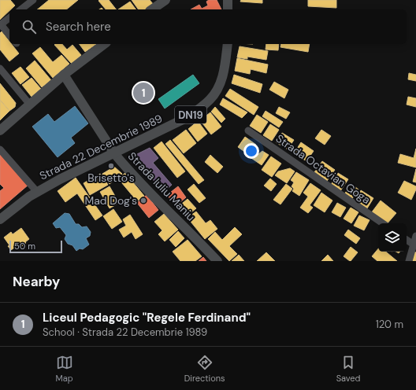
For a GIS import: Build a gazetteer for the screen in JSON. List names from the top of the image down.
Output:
{
  "streets": {
    "main road": ["DN19", "Strada 22 Decembrie 1989", "Strada Iuliu Maniu"],
    "street": ["Strada Octavian Goga"]
  },
  "crossings": [
    ["Strada 22 Decembrie 1989", "Strada Iuliu Maniu"]
  ],
  "places": ["Brisetto's", "Mad Dog's"],
  "scale_bar": "50 m",
  "page": {
    "search": "Search here",
    "pins": "1",
    "scale": "50 m",
    "heading": "Nearby",
    "list": [
      {
        "mark": "1",
        "name": "Liceul Pedagogic \"Regele Ferdinand\"",
        "note": "School · Strada 22 Decembrie 1989",
        "value": "120 m"
      }
    ],
    "nav": ["Map", "Directions", "Saved"]
  }
}
